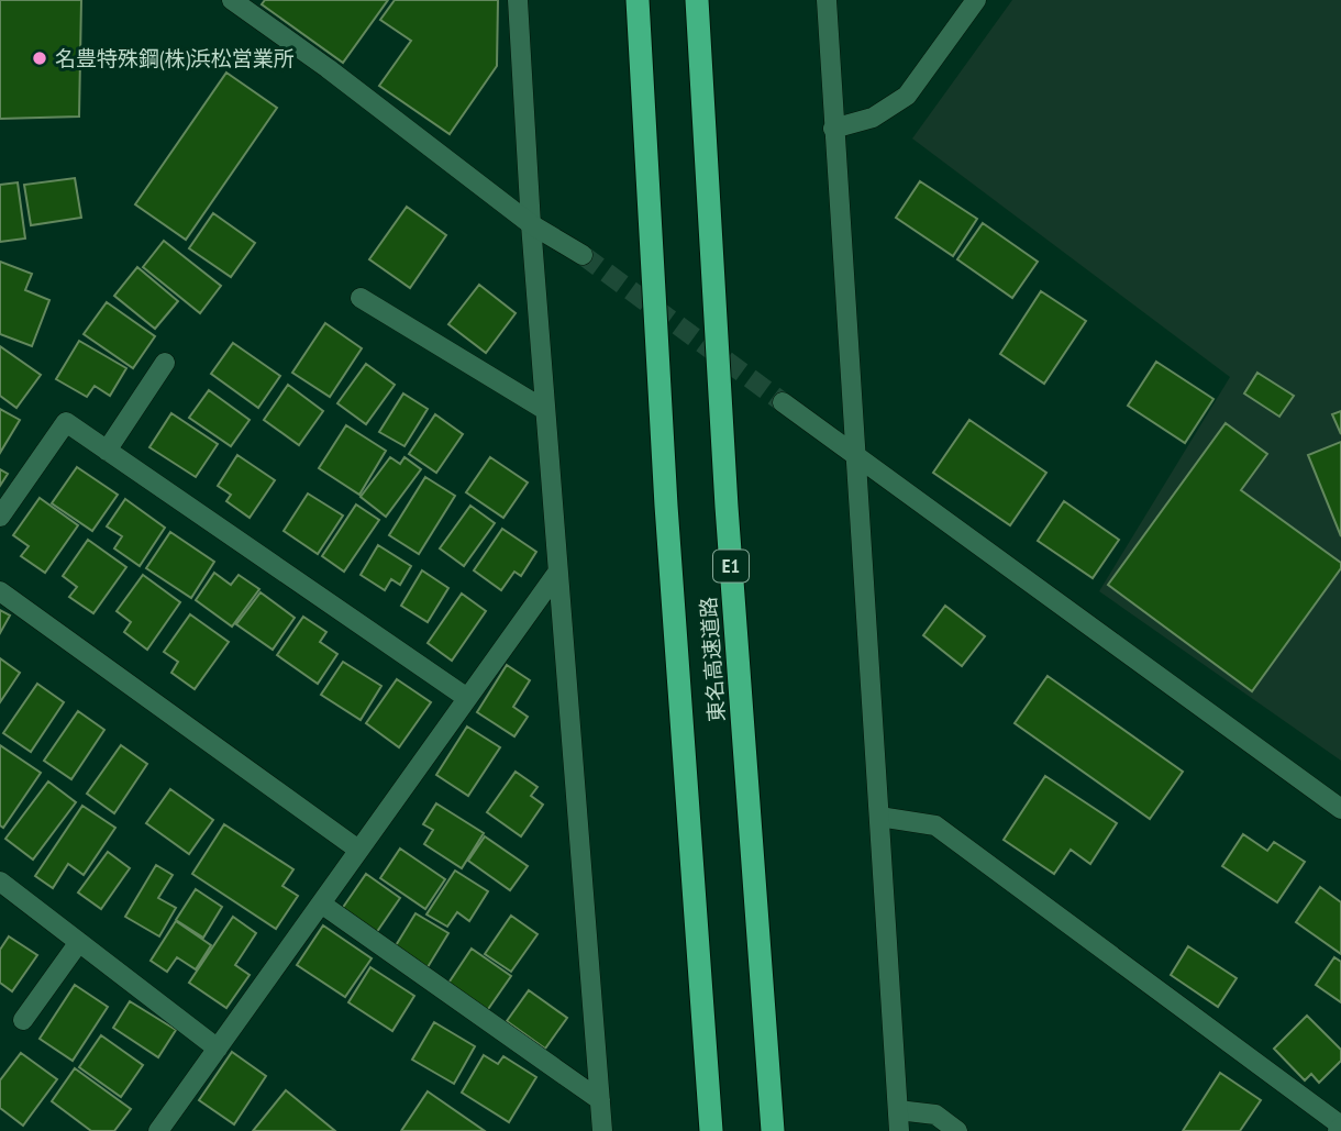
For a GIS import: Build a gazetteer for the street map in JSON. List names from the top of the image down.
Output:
{
  "streets": {
    "highway": ["E1", "東名高速道路"]
  },
  "places": ["名豊特殊鋼(株)浜松営業所"]
}
